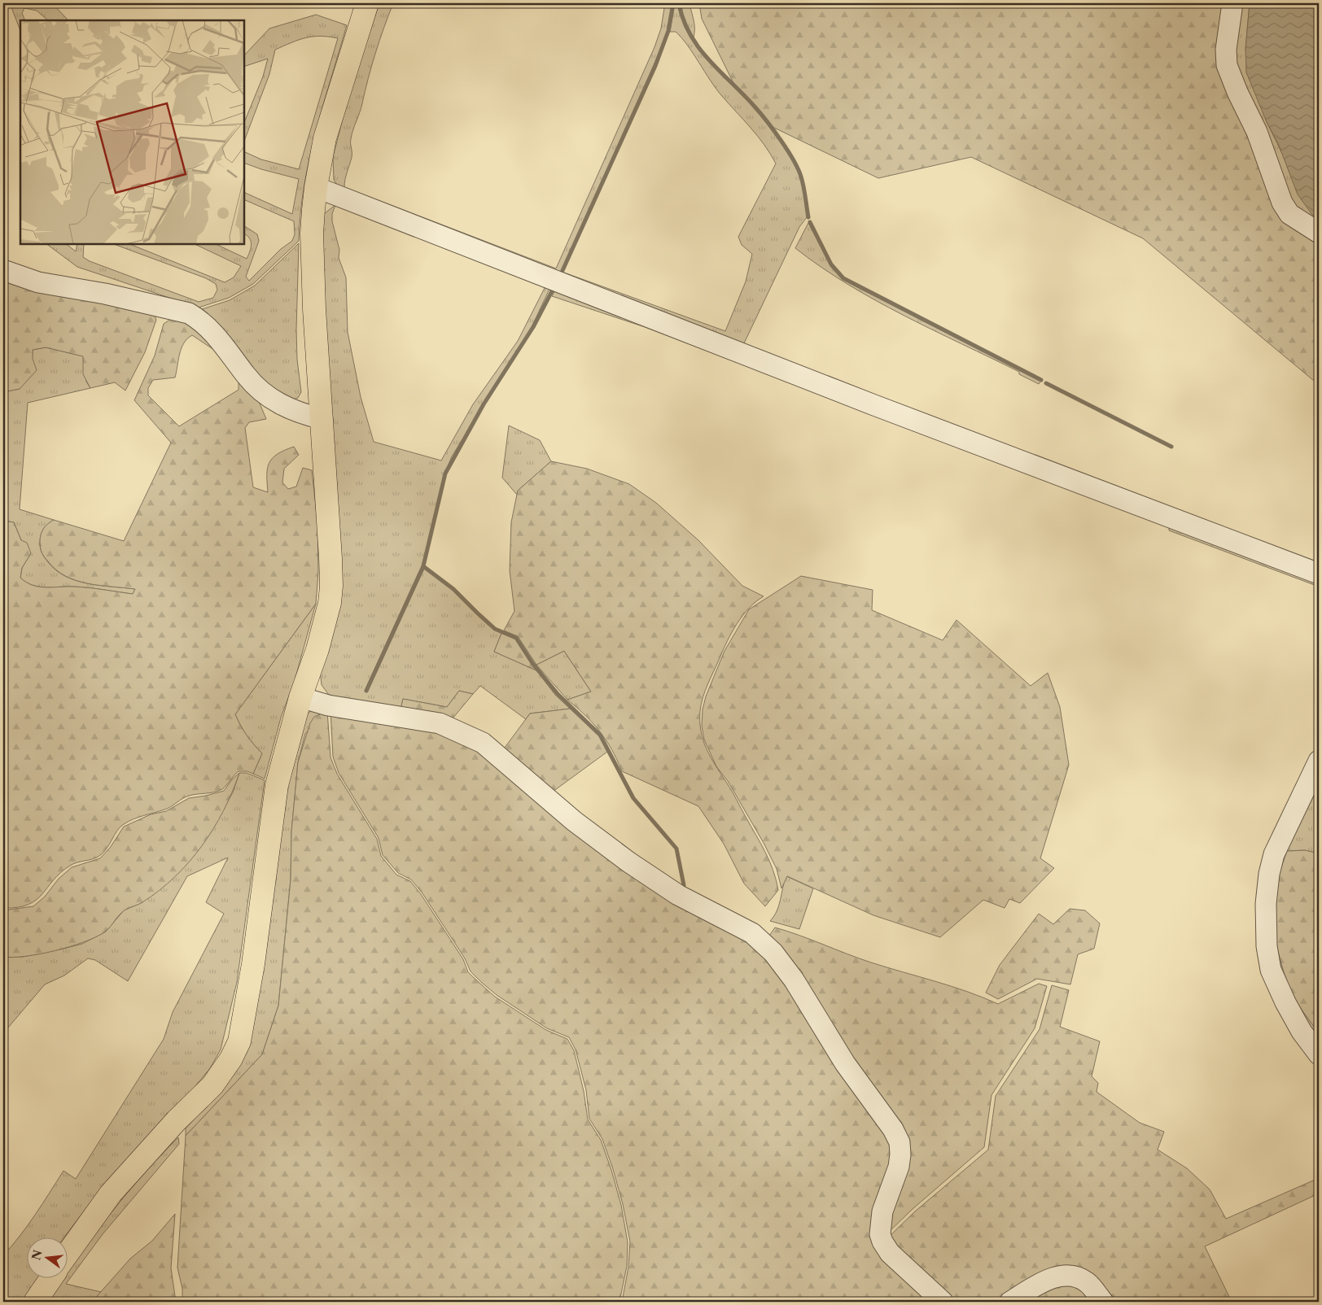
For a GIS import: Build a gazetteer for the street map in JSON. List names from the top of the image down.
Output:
{
  "north": "left"
}
